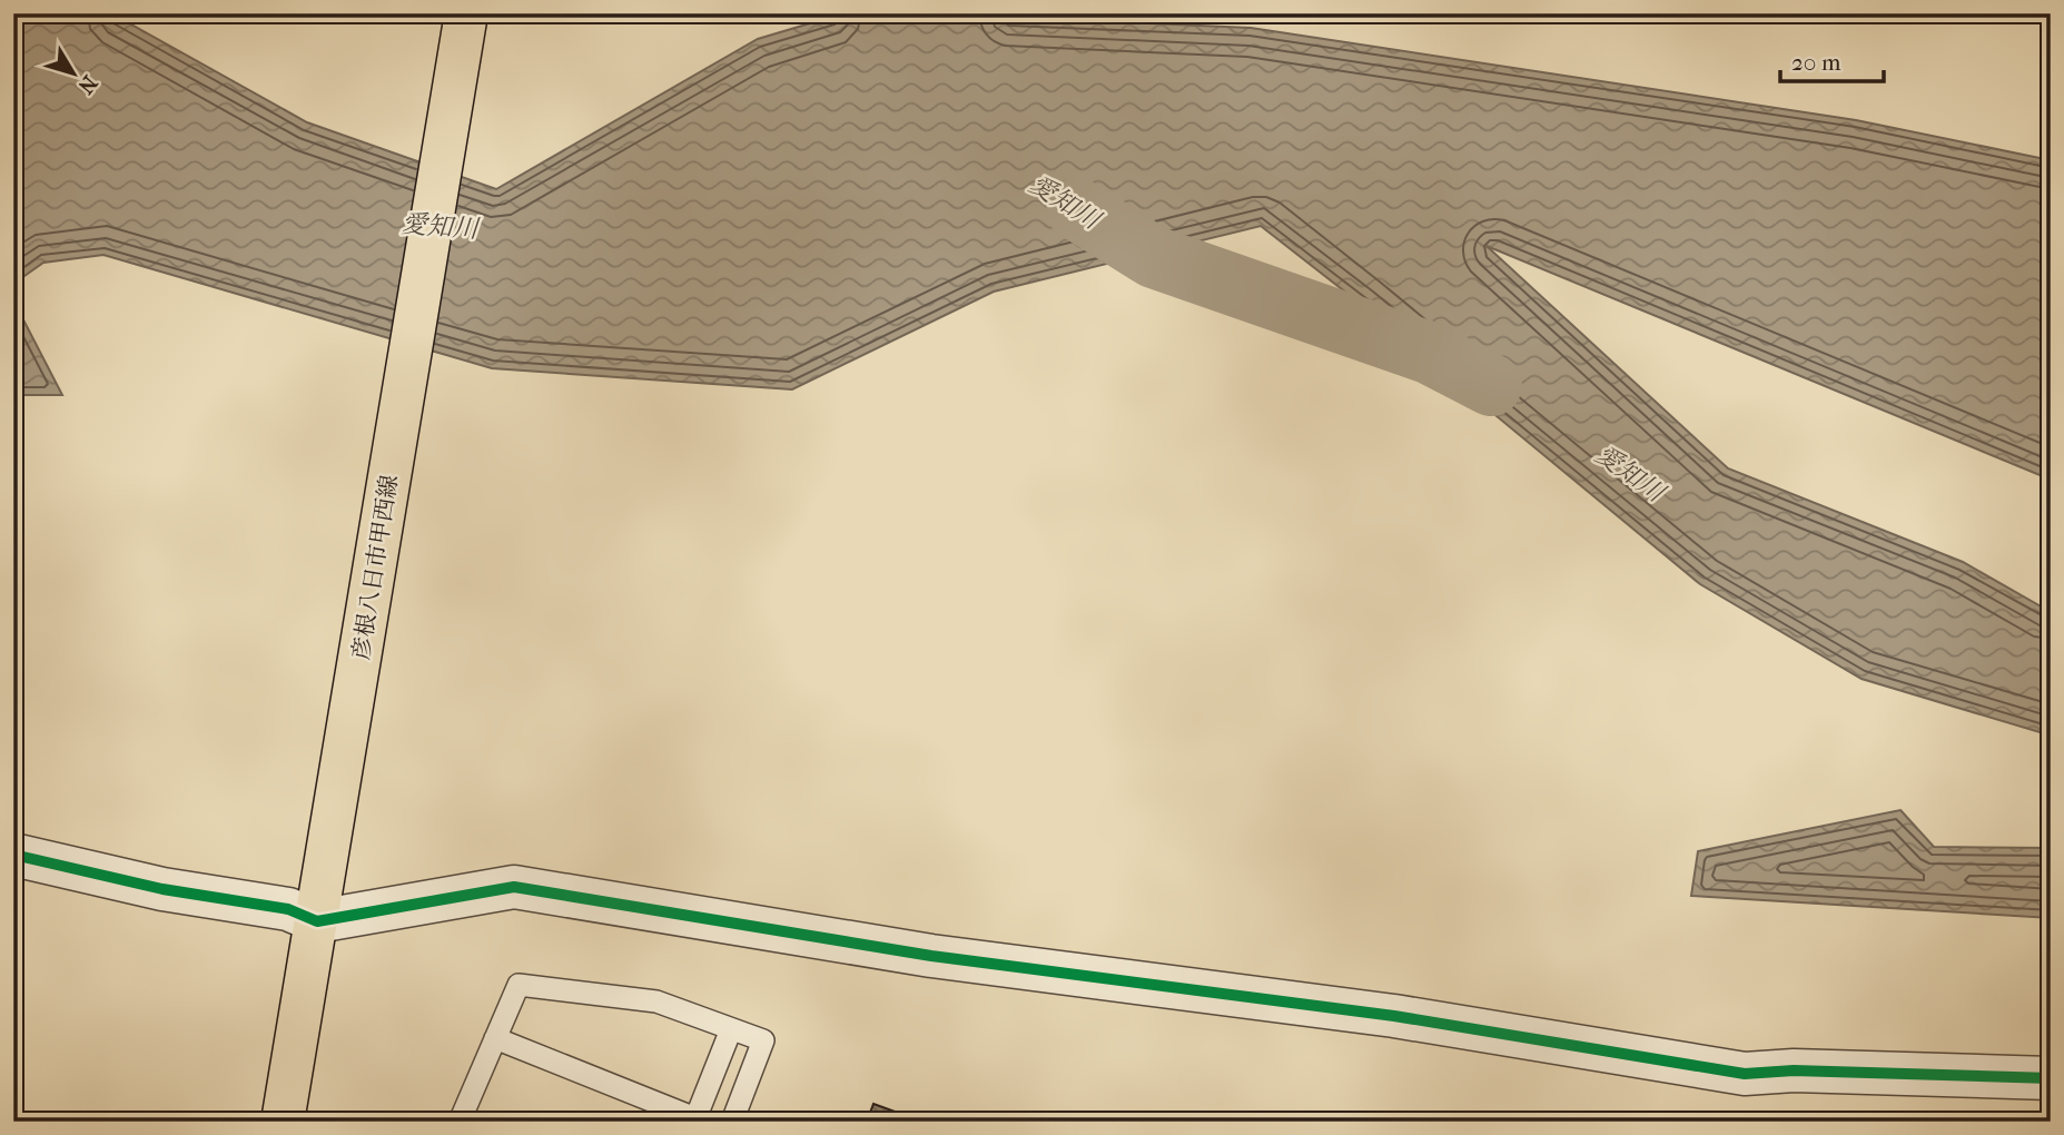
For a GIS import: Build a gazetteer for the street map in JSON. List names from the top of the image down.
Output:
{
  "streets": {
    "main road": ["彦根八日市甲西線"]
  },
  "water": ["愛知川"],
  "scale_bar": "20 m",
  "north": "bottom right"
}
